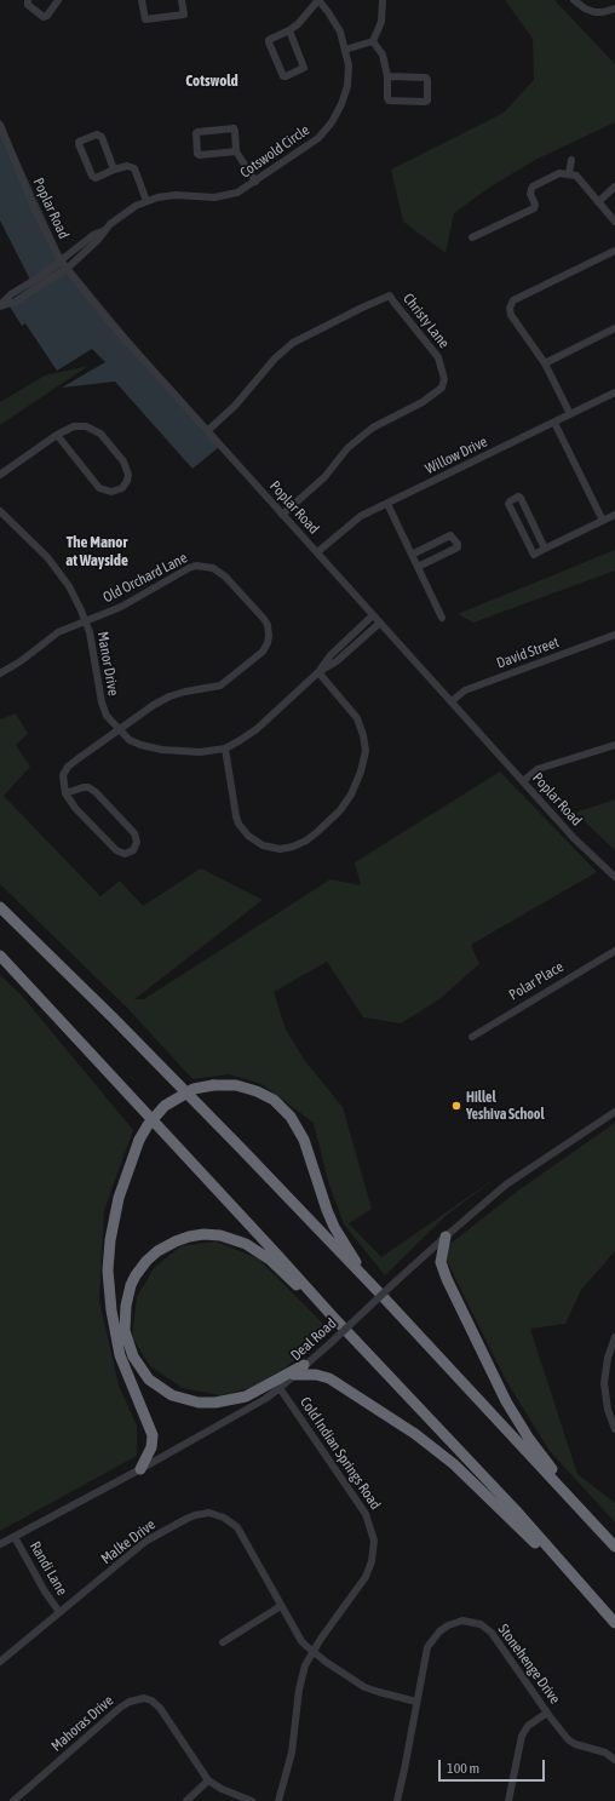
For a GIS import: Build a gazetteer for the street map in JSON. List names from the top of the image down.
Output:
{
  "streets": {
    "street": [
      "Cotswold Circle",
      "Poplar Road",
      "Christy Lane",
      "Willow Drive",
      "Old Orchard Lane",
      "David Street",
      "Manor Drive",
      "Polar Place",
      "Deal Road",
      "Cold Indian Springs Road",
      "Malke Drive",
      "Randi Lane",
      "Stonehenge Drive",
      "Mahoras Drive"
    ]
  },
  "crossings": [
    ["Cotswold Circle", "Poplar Road"],
    ["Poplar Road", "Christy Lane"],
    ["Poplar Road", "Willow Drive"],
    ["Poplar Road", "David Street"],
    ["Poplar Road", "Manor Drive"],
    ["Old Orchard Lane", "Manor Drive"],
    ["Deal Road", "Cold Indian Springs Road"],
    ["Deal Road", "Randi Lane"],
    ["Cold Indian Springs Road", "Malke Drive"],
    ["Malke Drive", "Randi Lane"],
    ["Malke Drive", "Stonehenge Drive"]
  ],
  "districts": ["Cotswold", "The Manor at Wayside"],
  "places": ["Hillel Yeshiva School"],
  "scale_bar": "100 m"
}
